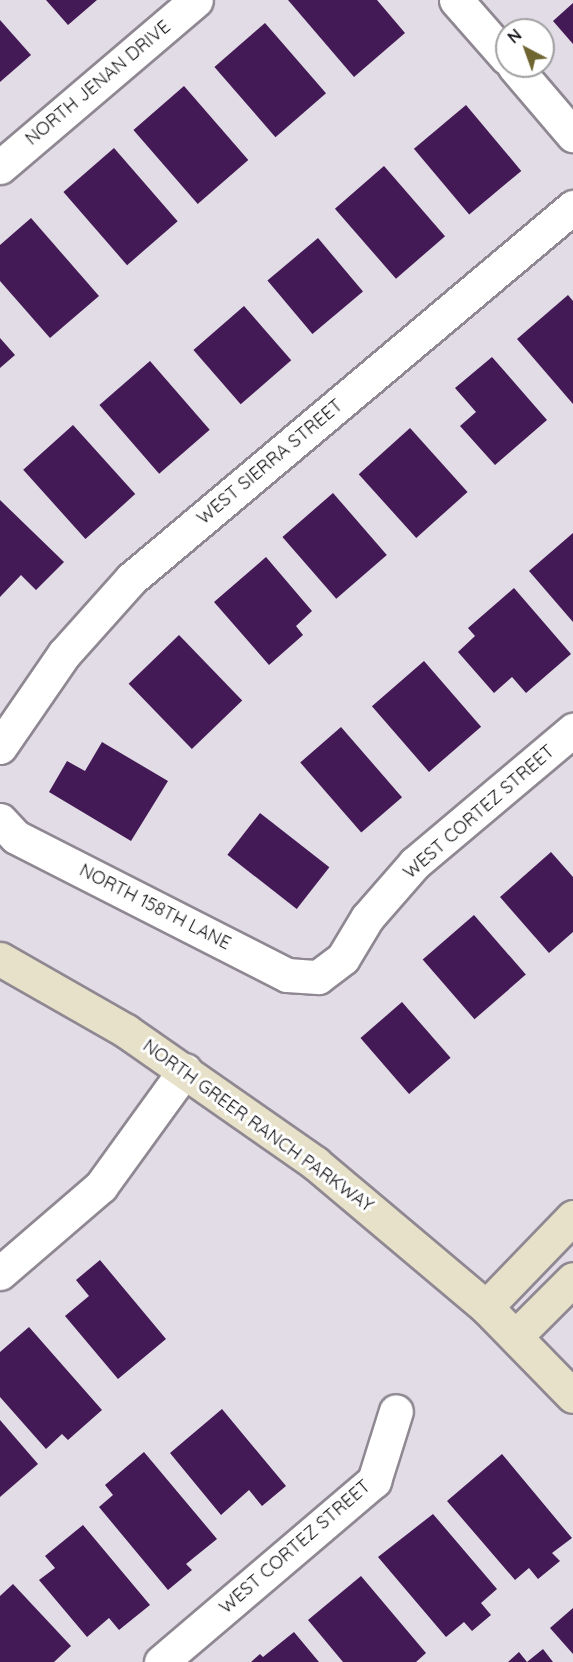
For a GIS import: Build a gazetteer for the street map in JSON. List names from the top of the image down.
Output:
{
  "streets": {
    "street": [
      "NORTH JENAN DRIVE",
      "WEST SIERRA STREET",
      "WEST CORTEZ STREET",
      "NORTH 158TH LANE",
      "NORTH GREER RANCH PARKWAY"
    ]
  },
  "crossings": [
    ["WEST CORTEZ STREET", "NORTH 158TH LANE"]
  ],
  "north": "top left"
}
